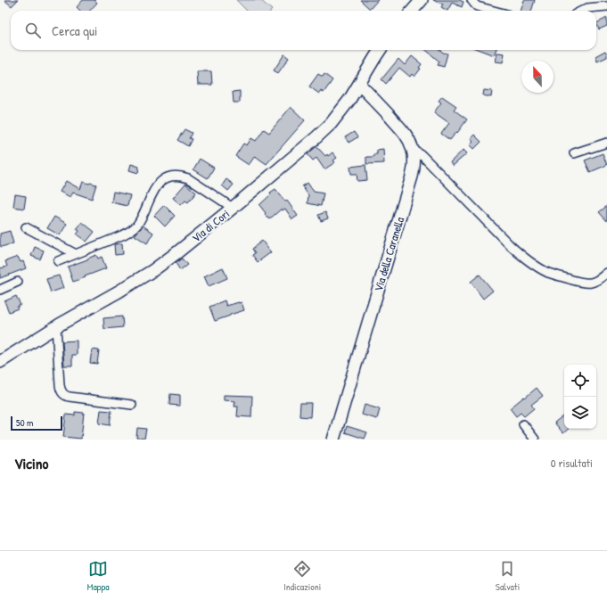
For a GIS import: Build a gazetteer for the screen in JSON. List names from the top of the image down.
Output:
{
  "streets": {
    "main road": ["Via di Cori", "Via della Caranella"]
  },
  "crossings": [
    ["Via di Cori", "Via della Caranella"]
  ],
  "scale_bar": "50 m",
  "north": "top",
  "page": {
    "search": "Cerca qui",
    "scale": "50 m",
    "heading": ["Vicino", "0 risultati"],
    "nav": ["Mappa", "Indicazioni", "Salvati"]
  }
}
